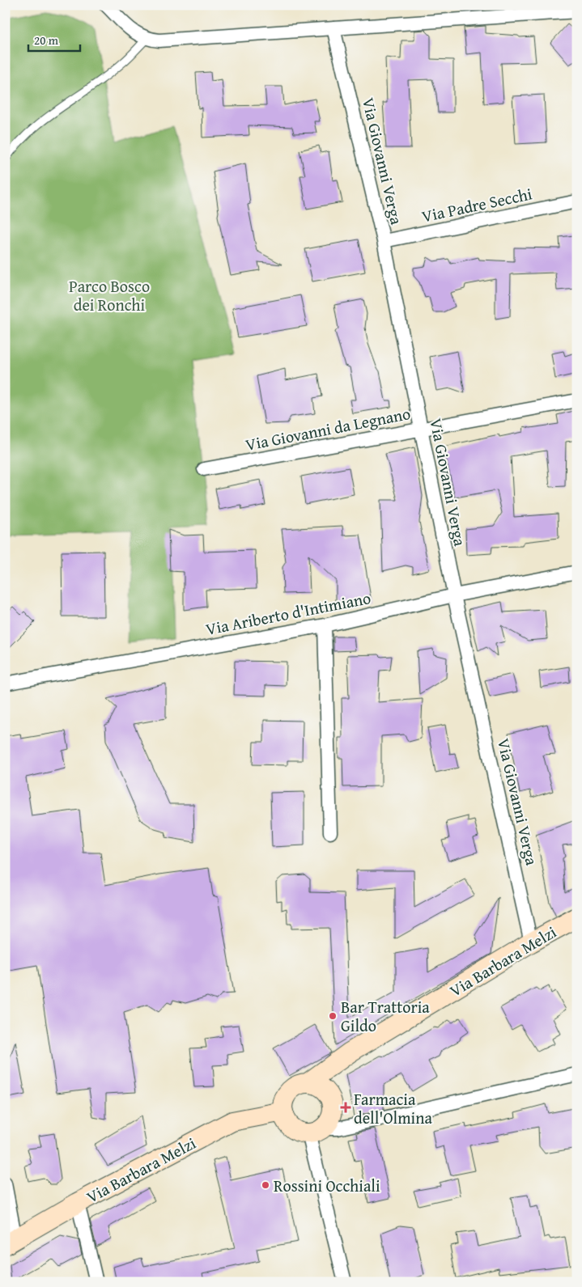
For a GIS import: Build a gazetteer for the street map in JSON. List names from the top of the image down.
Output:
{
  "streets": {
    "street": [
      "Via Giovanni Verga",
      "Via Padre Secchi",
      "Via Giovanni da Legnano",
      "Via Ariberto d'Intimiano",
      "Via Barbara Melzi"
    ]
  },
  "crossings": [
    ["Via Giovanni Verga", "Via Padre Secchi"],
    ["Via Giovanni Verga", "Via Giovanni da Legnano"],
    ["Via Giovanni Verga", "Via Ariberto d'Intimiano"],
    ["Via Giovanni Verga", "Via Barbara Melzi"]
  ],
  "parks": ["Parco Bosco dei Ronchi"],
  "places": {
    "other": ["Bar Trattoria Gildo", "Rossini Occhiali"],
    "health": ["Farmacia dell'Olmina"]
  },
  "scale_bar": "20 m"
}
